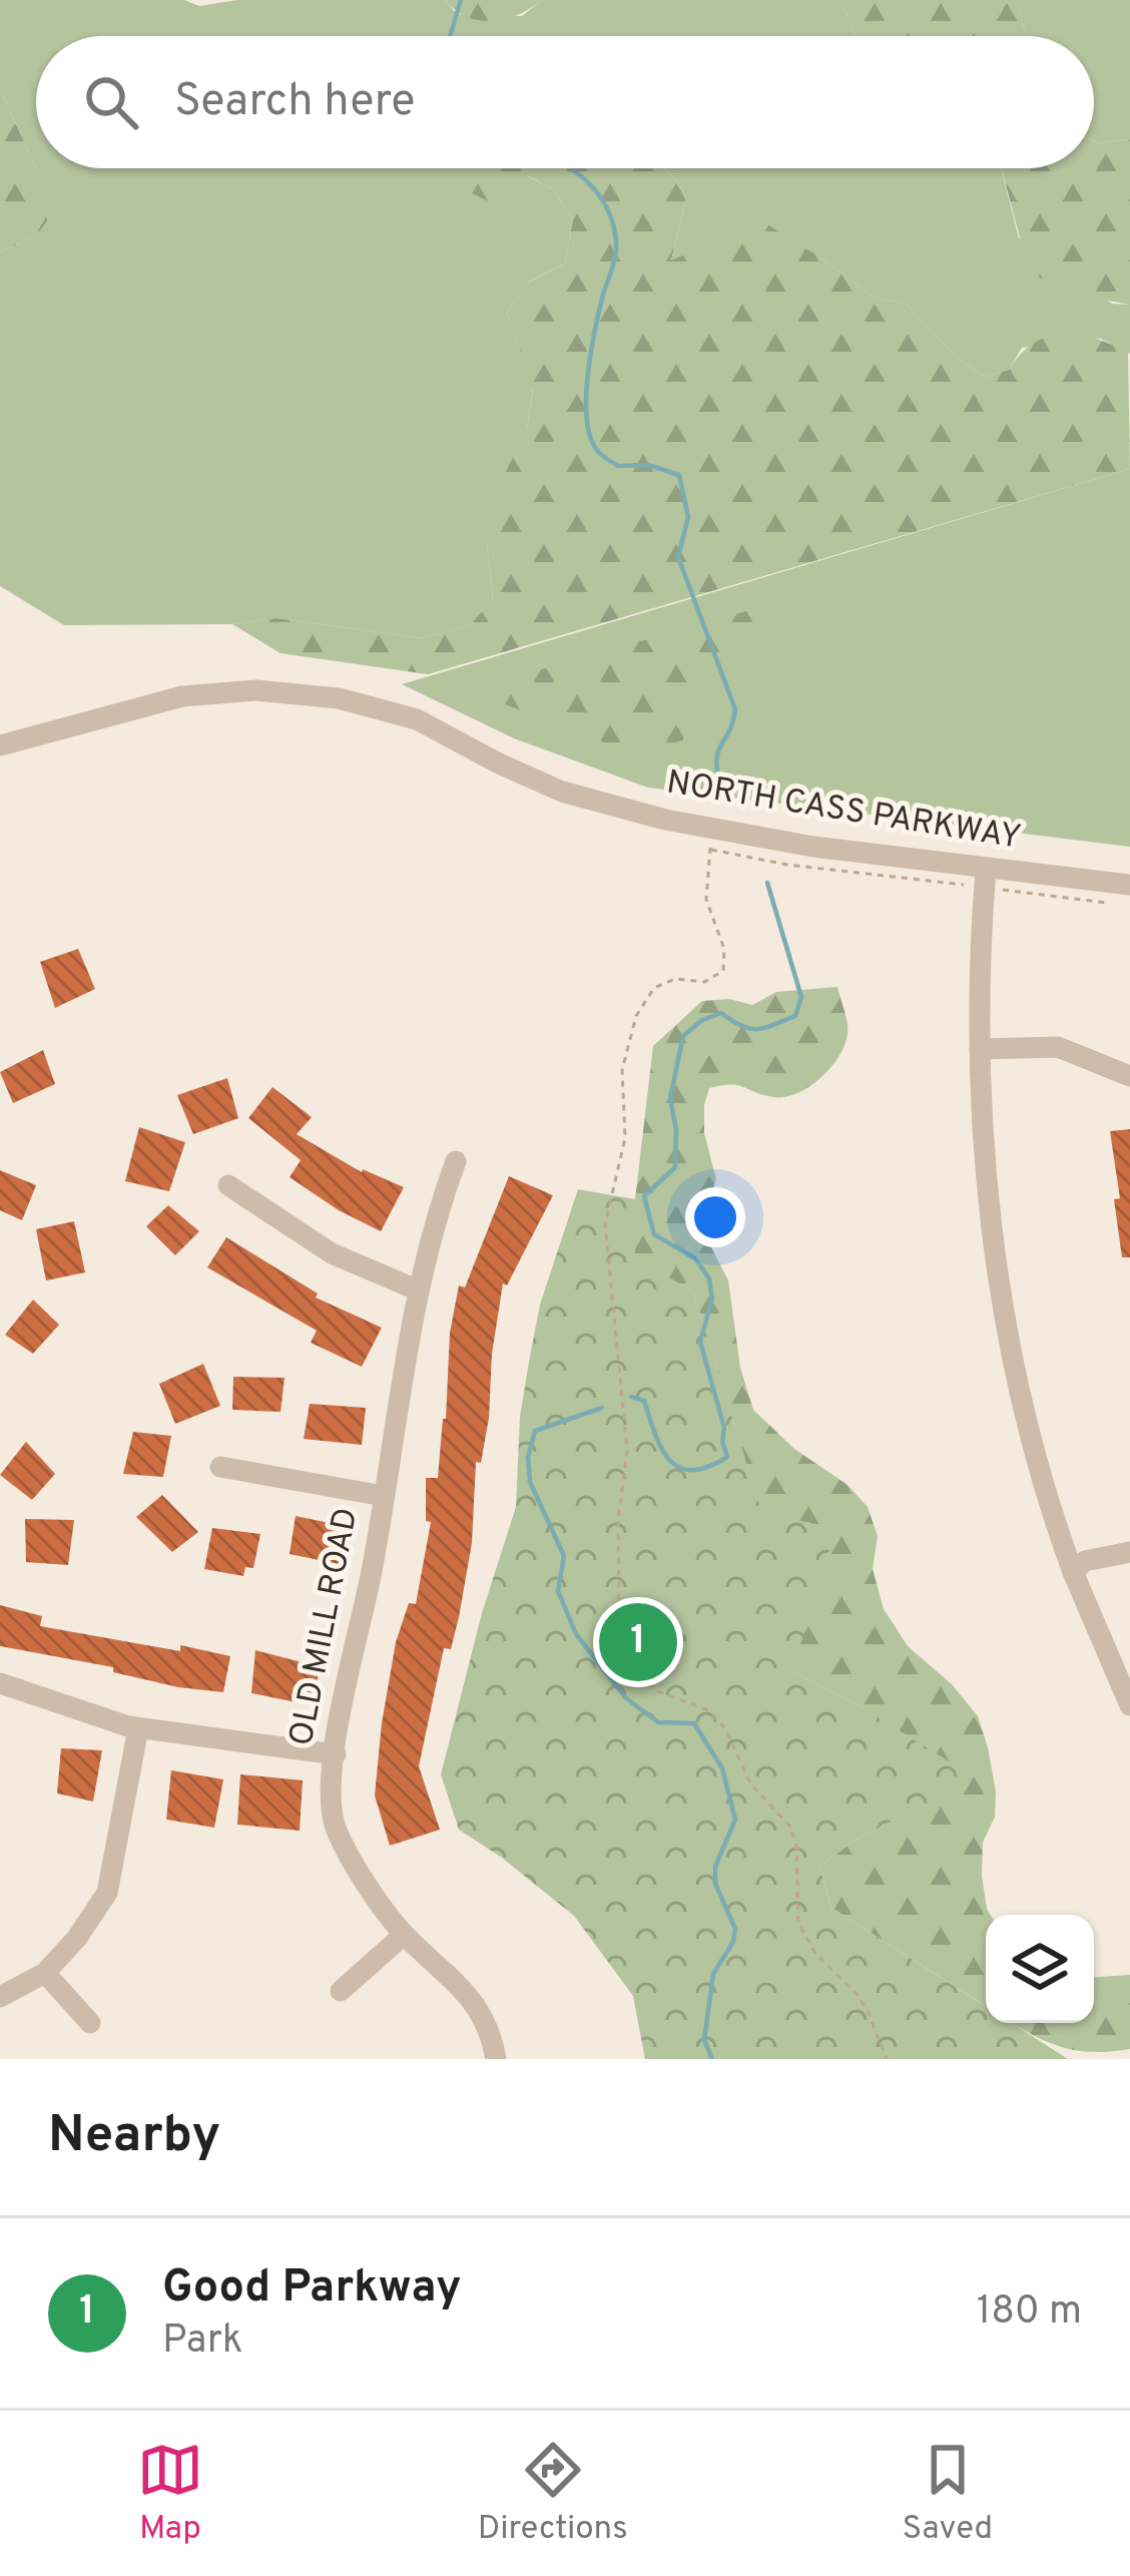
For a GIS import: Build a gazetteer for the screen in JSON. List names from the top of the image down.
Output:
{
  "streets": {
    "street": ["NORTH CASS PARKWAY", "OLD MILL ROAD"]
  },
  "page": {
    "search": "Search here",
    "pins": "1",
    "heading": "Nearby",
    "list": [
      {
        "mark": "1",
        "name": "Good Parkway",
        "note": "Park",
        "value": "180 m"
      }
    ],
    "nav": ["Map", "Directions", "Saved"]
  }
}
